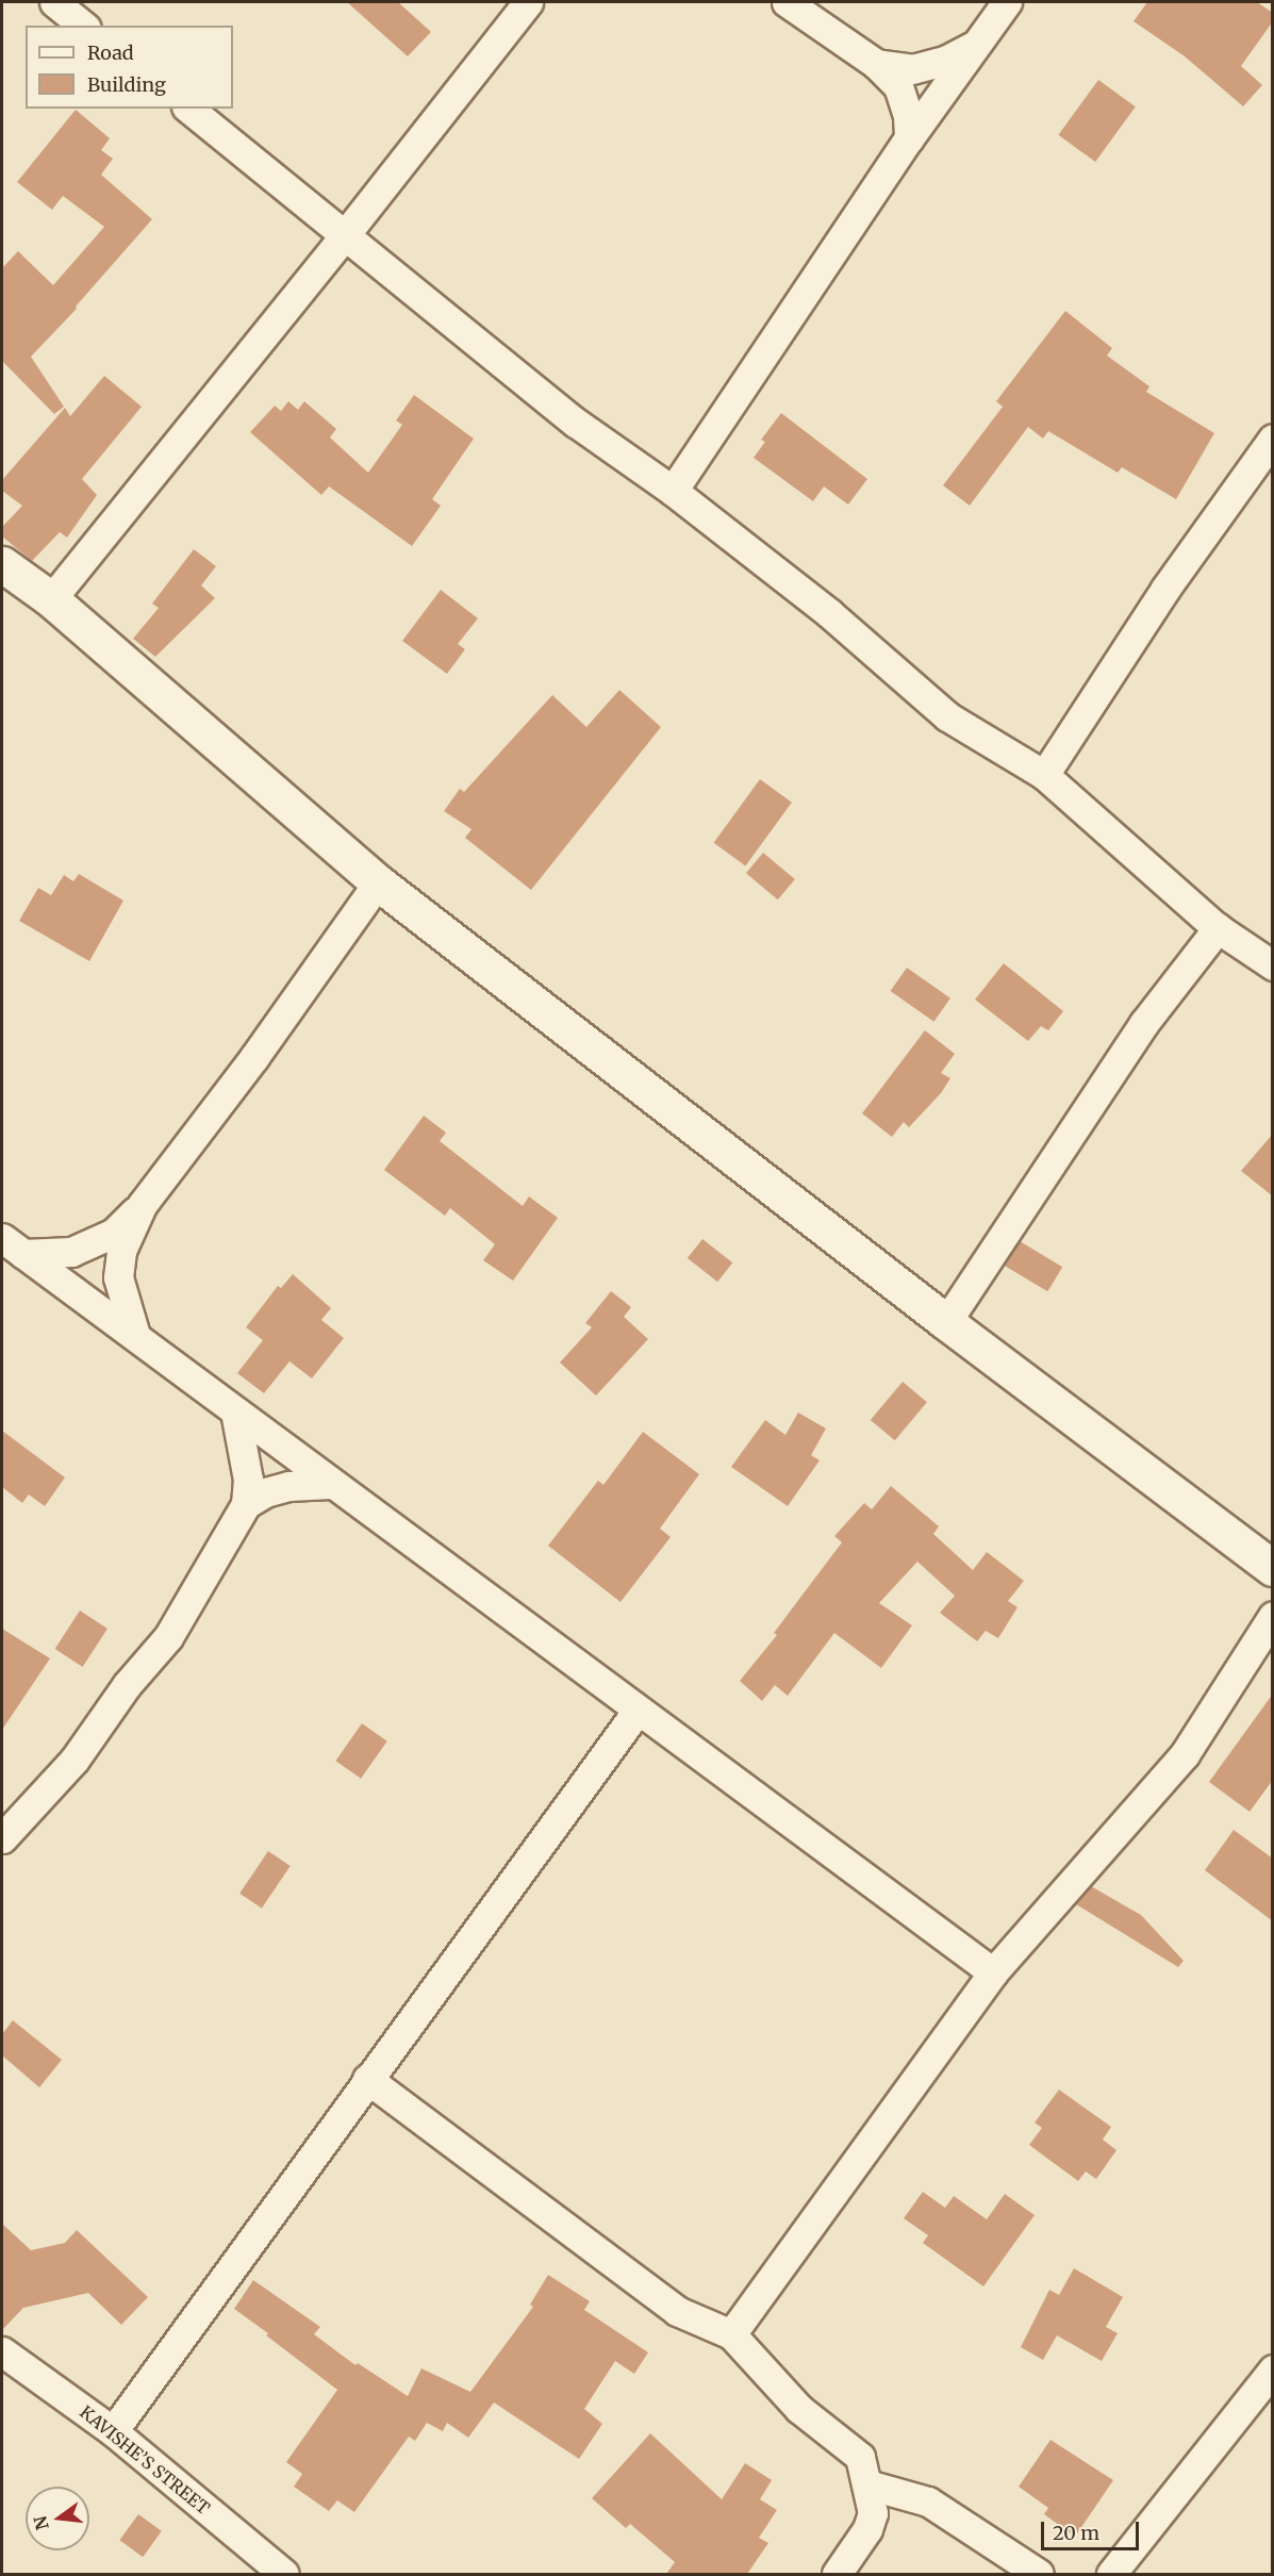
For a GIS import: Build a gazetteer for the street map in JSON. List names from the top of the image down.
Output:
{
  "streets": {
    "street": ["KAVISHE’S STREET"]
  },
  "legend": ["Road", "Building"],
  "scale_bar": "20 m",
  "north": "left"
}
